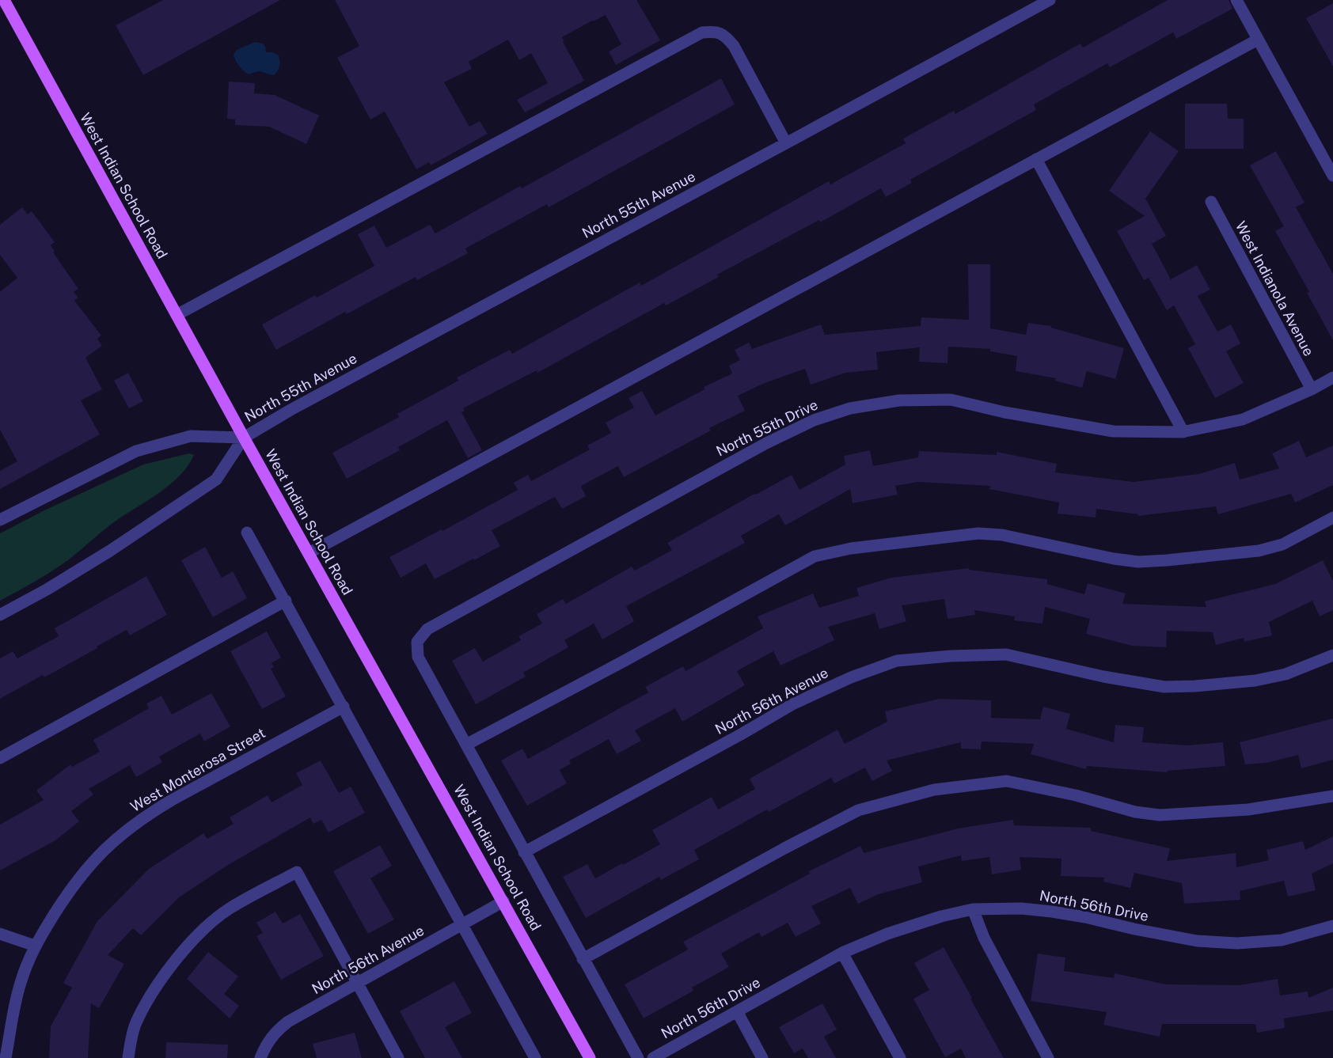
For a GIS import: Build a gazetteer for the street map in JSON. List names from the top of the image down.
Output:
{
  "streets": {
    "main road": ["West Indian School Road"],
    "street": [
      "North 55th Avenue",
      "West Indianola Avenue",
      "North 55th Drive",
      "North 56th Avenue",
      "West Monterosa Street",
      "North 56th Drive"
    ]
  },
  "crossings": [
    ["West Indian School Road", "North 55th Avenue"],
    ["West Indian School Road", "North 55th Drive"],
    ["West Indian School Road", "North 56th Avenue"],
    ["West Indianola Avenue", "North 55th Drive"]
  ]
}
